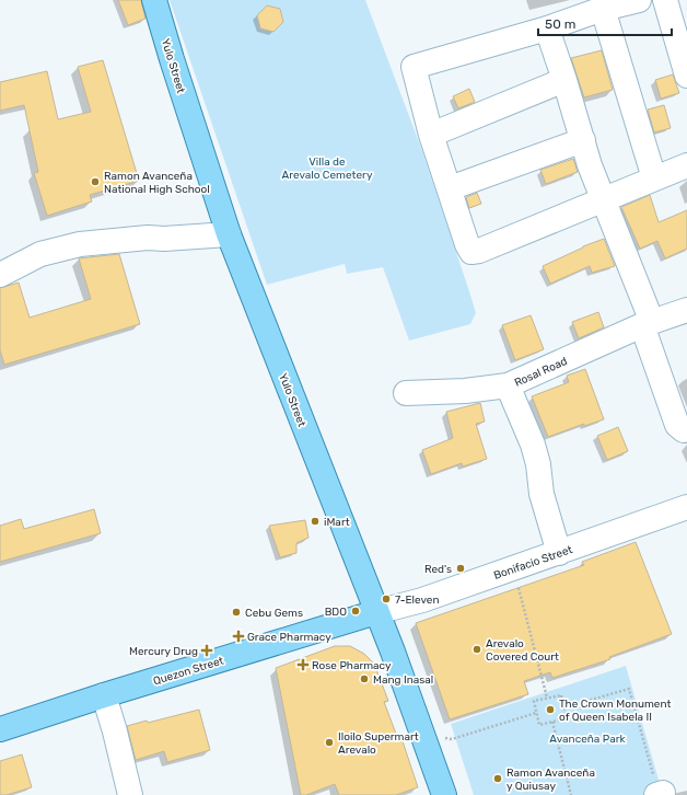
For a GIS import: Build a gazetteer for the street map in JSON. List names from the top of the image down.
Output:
{
  "streets": {
    "main road": ["Yulo Street", "Quezon Street"],
    "street": ["Rosal Road", "Bonifacio Street"]
  },
  "crossings": [
    ["Yulo Street", "Bonifacio Street"],
    ["Yulo Street", "Quezon Street"],
    ["Rosal Road", "Bonifacio Street"],
    ["Bonifacio Street", "Quezon Street"]
  ],
  "parks": ["Villa de Arevalo Cemetery", "Avanceña Park"],
  "places": {
    "other": [
      "Ramon Avanceña National High School",
      "iMart",
      "Red's",
      "7-Eleven",
      "BDO",
      "Cebu Gems",
      "Arevalo Covered Court",
      "Mang Inasal",
      "The Crown Monument of Queen Isabela II",
      "Iloilo Supermart Arevalo",
      "Ramon Avanceña y Quiusay"
    ],
    "health": ["Grace Pharmacy", "Mercury Drug", "Rose Pharmacy"]
  },
  "scale_bar": "50 m"
}
